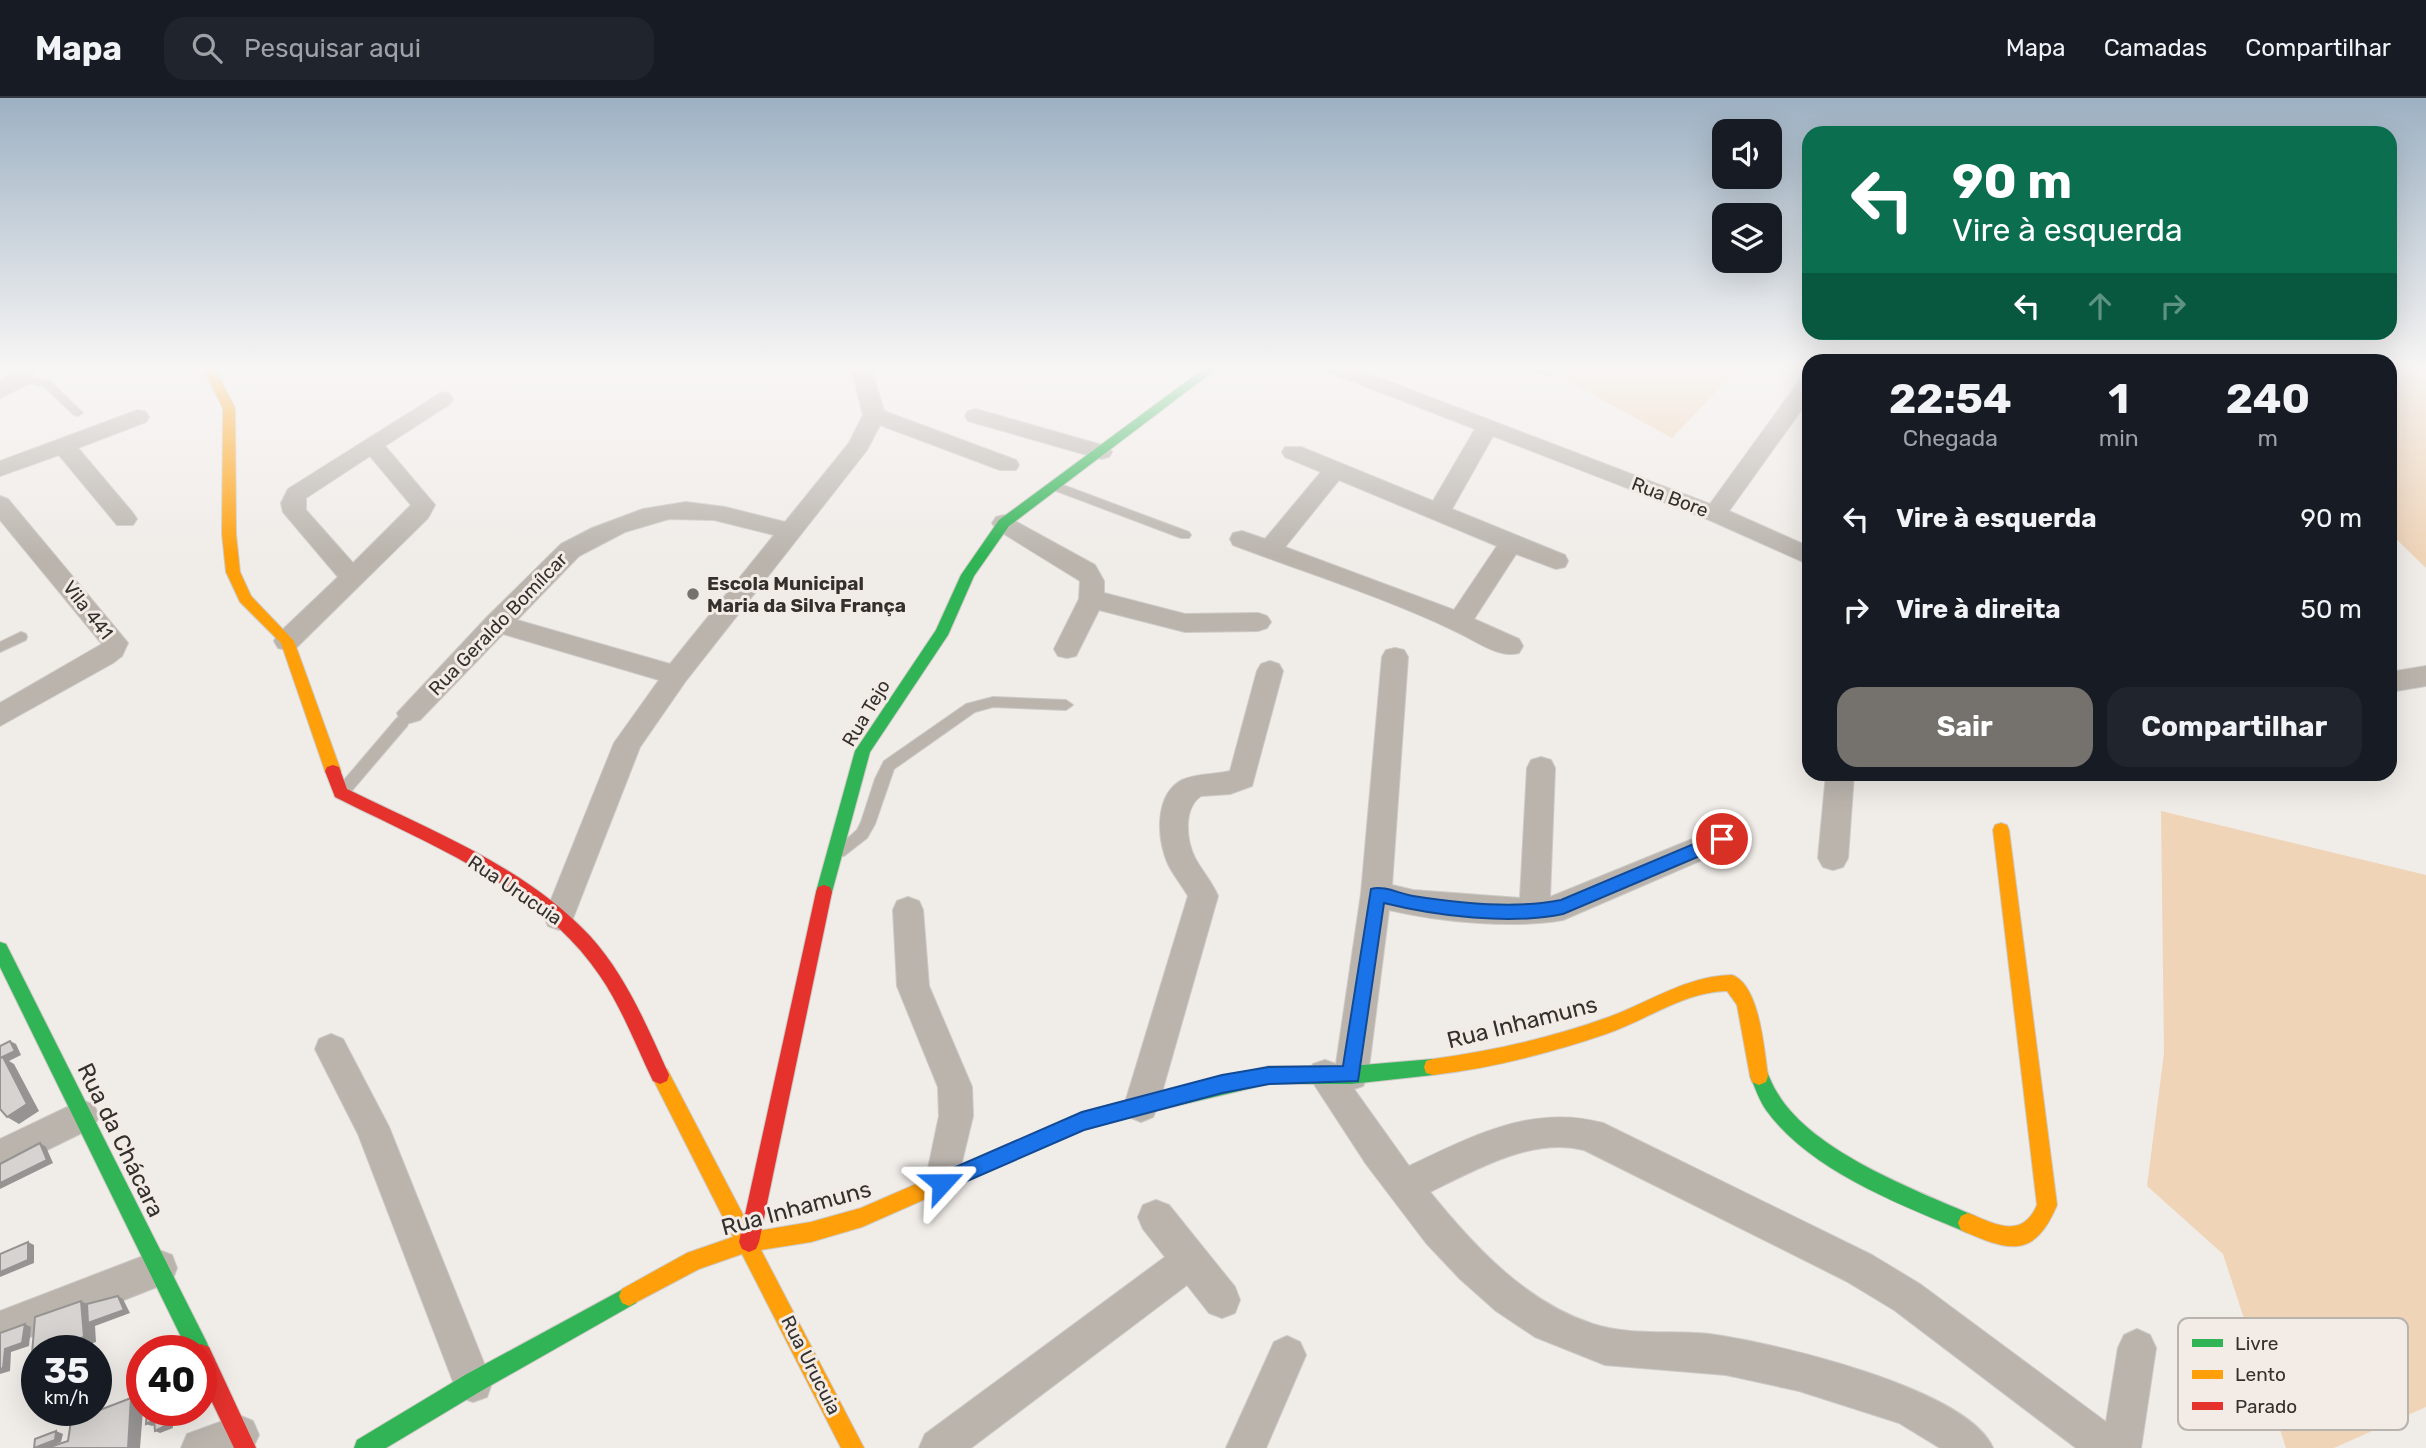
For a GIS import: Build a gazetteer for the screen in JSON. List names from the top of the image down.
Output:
{
  "streets": {
    "street": [
      "Rua Bore",
      "Vila 441",
      "Rua Geraldo Bomílcar",
      "Rua Tejo",
      "Rua Urucuia",
      "Rua Inhamuns",
      "Rua da Chácara"
    ]
  },
  "crossings": [
    ["Rua Tejo", "Rua Urucuia"],
    ["Rua Tejo", "Rua Inhamuns"],
    ["Rua Urucuia", "Rua Inhamuns"]
  ],
  "places": ["Escola Municipal Maria da Silva França"],
  "legend": ["Livre", "Lento", "Parado"],
  "page": {
    "header": "Mapa",
    "search": "Pesquisar aqui",
    "nav": ["Mapa", "Camadas", "Compartilhar"],
    "turn": ["90 m", "Vire à esquerda"],
    "eta": [
      "22:54",
      "Chegada",
      "1",
      "min",
      "240",
      "m"
    ],
    "list": [
      {
        "name": "Vire à esquerda",
        "value": "90 m"
      },
      {
        "name": "Vire à direita",
        "value": "50 m"
      }
    ],
    "buttons": ["Sair", "Compartilhar"],
    "speed": "35 km/h",
    "limit": "40"
  }
}
